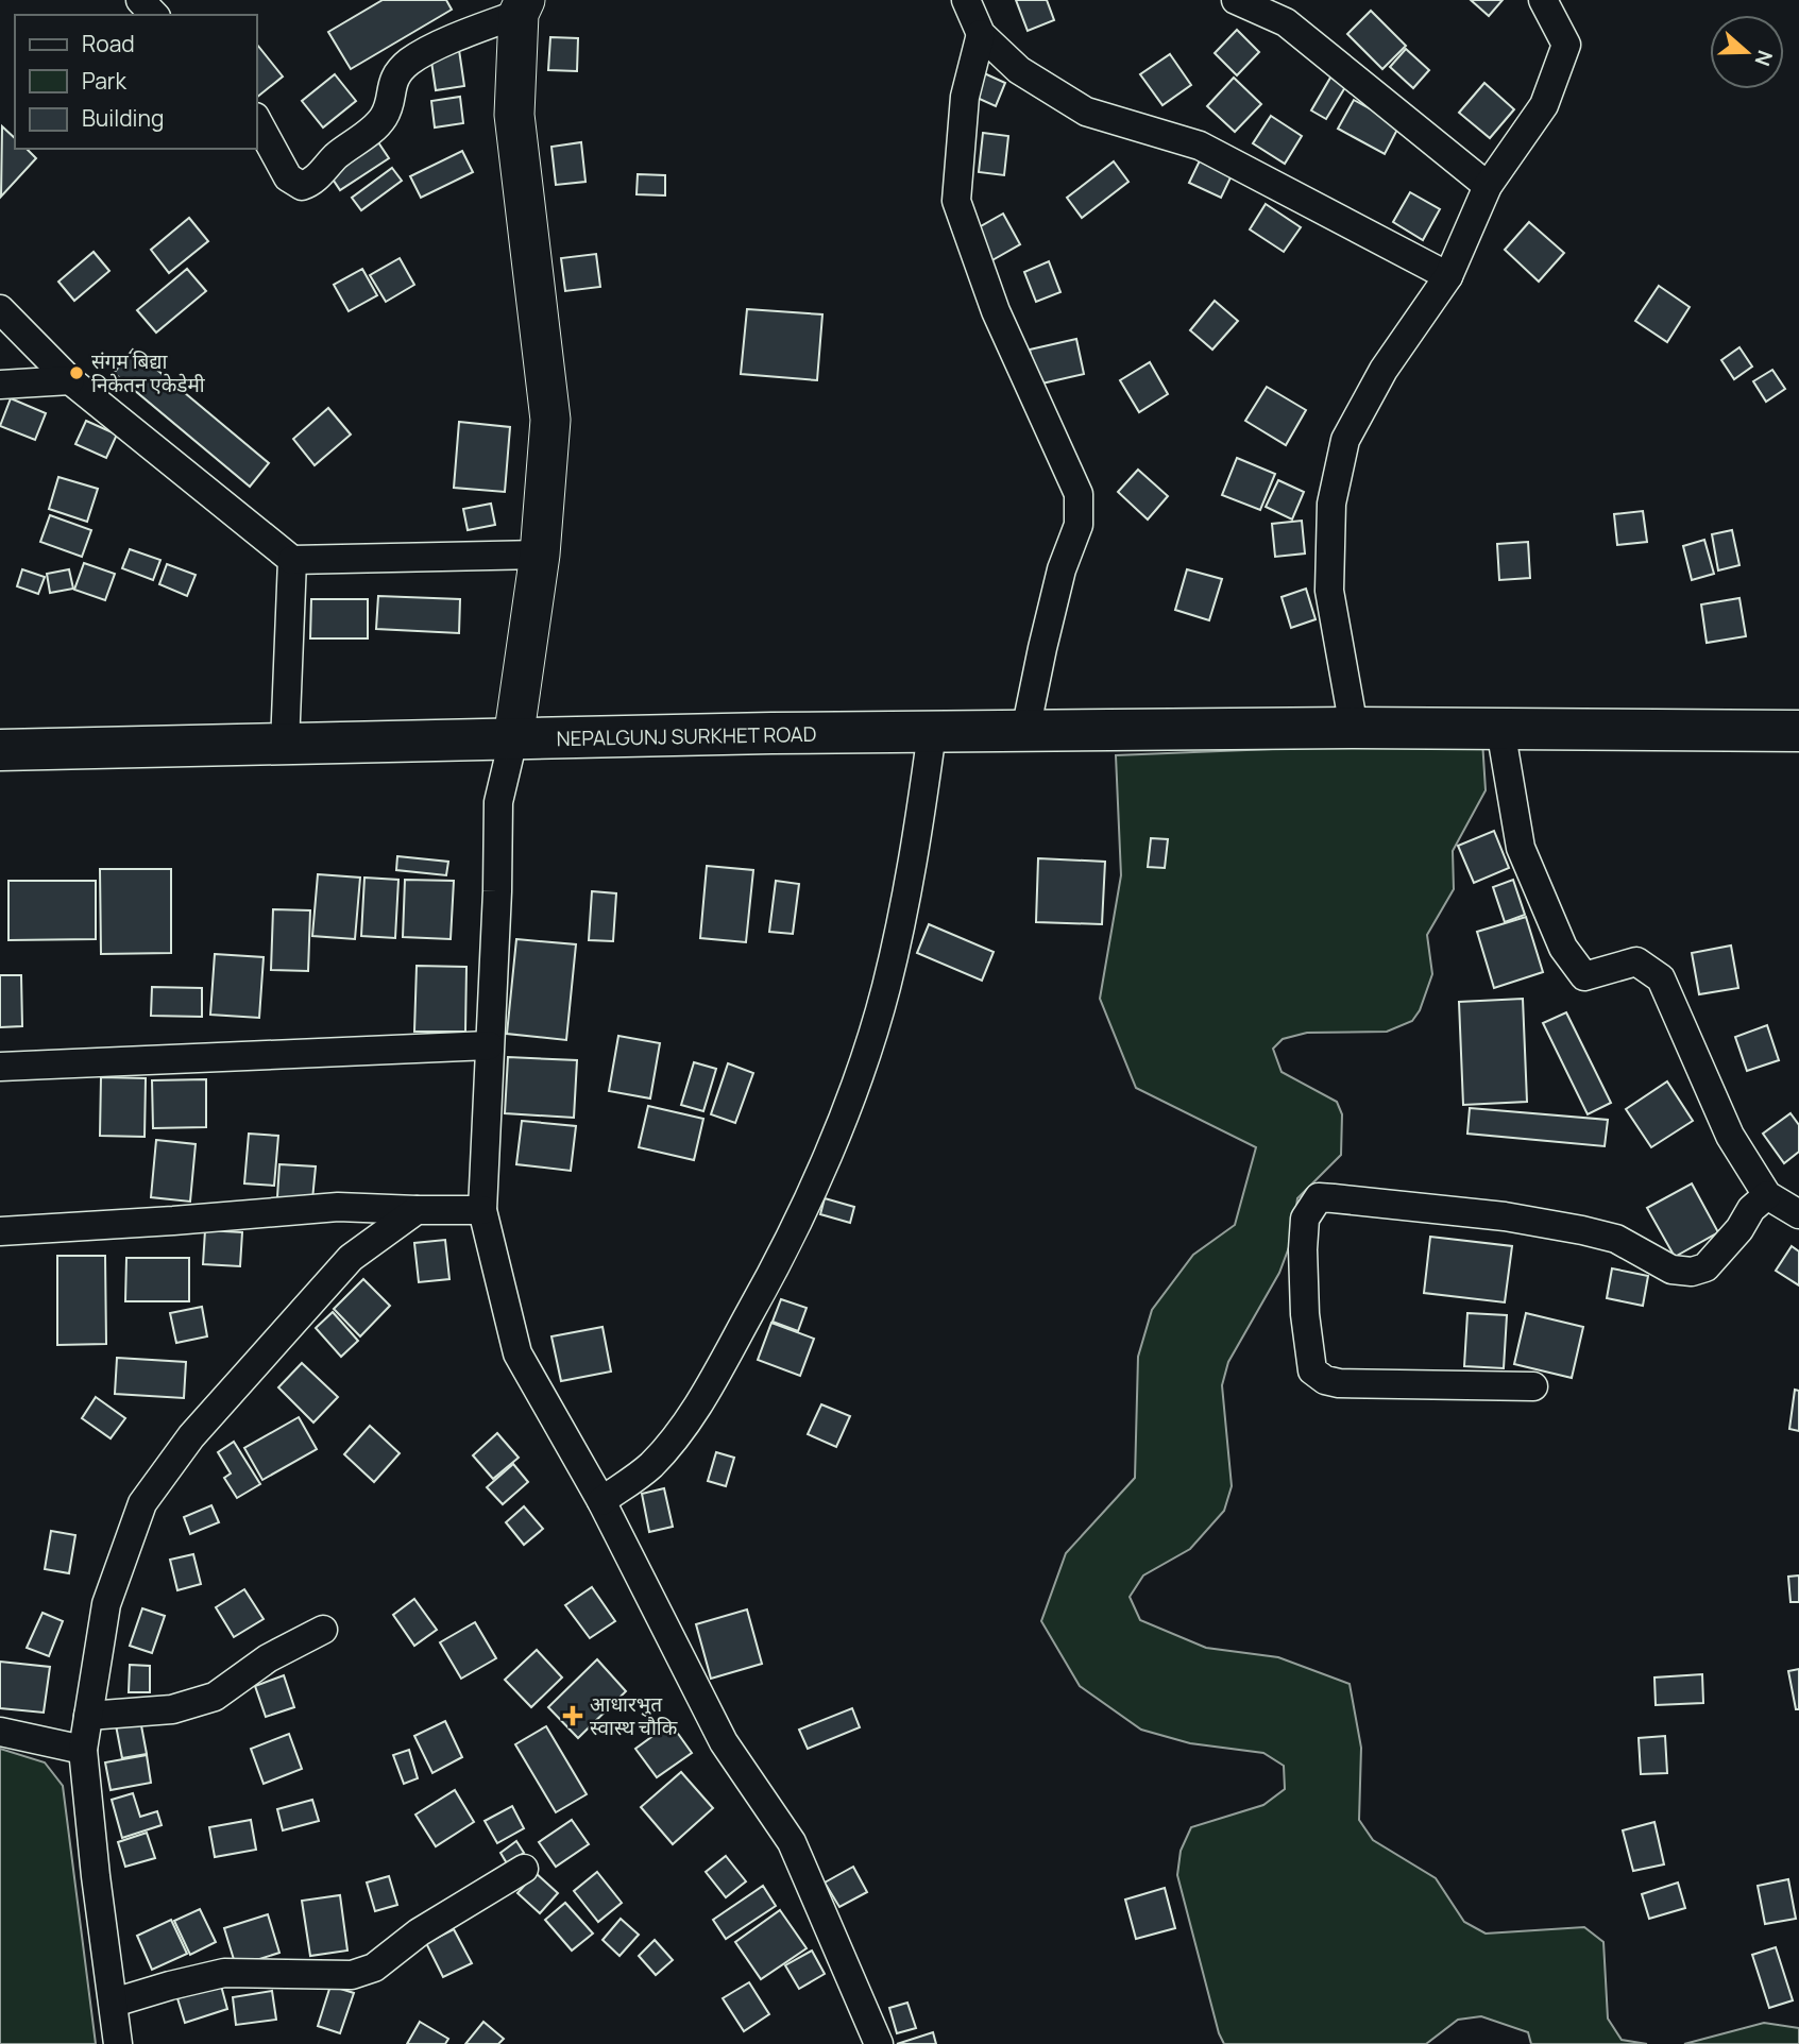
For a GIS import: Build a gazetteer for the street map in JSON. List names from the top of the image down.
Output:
{
  "streets": {
    "main road": ["NEPALGUNJ SURKHET ROAD"]
  },
  "places": {
    "other": ["संगम बिद्या निकेतन एकेडेमी"],
    "health": ["आधारभुत स्वास्थ चौकि"]
  },
  "legend": ["Road", "Park", "Building"],
  "north": "right"
}
